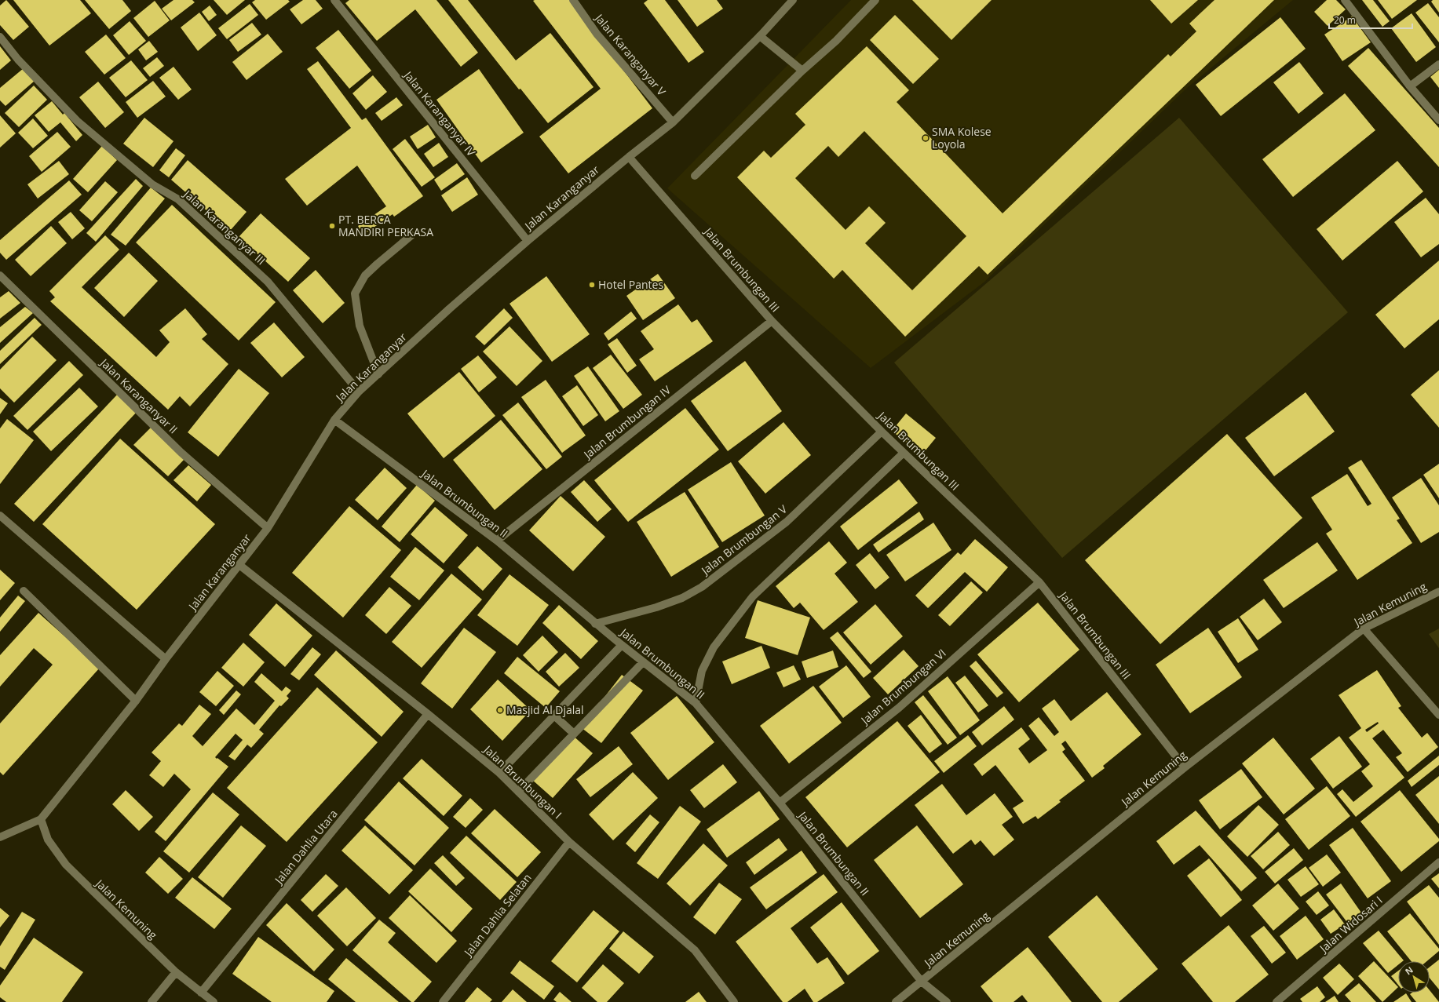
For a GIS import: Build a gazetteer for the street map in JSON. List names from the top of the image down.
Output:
{
  "streets": {
    "street": [
      "Jalan Karanganyar V",
      "Jalan Karanganyar IV",
      "Jalan Karanganyar",
      "Jalan Karanganyar III",
      "Jalan Brumbungan III",
      "Jalan Karanganyar II",
      "Jalan Brumbungan IV",
      "Jalan Brumbungan II",
      "Jalan Brumbungan V",
      "Jalan Kemuning",
      "Jalan Brumbungan VI",
      "Jalan Brumbungan I",
      "Jalan Dahlia Utara",
      "Jalan Dahlia Selatan",
      "Jalan Widosari I"
    ]
  },
  "crossings": [
    ["Jalan Karanganyar V", "Jalan Karanganyar"],
    ["Jalan Karanganyar IV", "Jalan Karanganyar"],
    ["Jalan Karanganyar", "Jalan Karanganyar III"],
    ["Jalan Karanganyar", "Jalan Brumbungan III"],
    ["Jalan Karanganyar", "Jalan Karanganyar II"],
    ["Jalan Karanganyar", "Jalan Brumbungan II"],
    ["Jalan Karanganyar", "Jalan Kemuning"],
    ["Jalan Karanganyar", "Jalan Brumbungan I"],
    ["Jalan Brumbungan III", "Jalan Brumbungan IV"],
    ["Jalan Brumbungan III", "Jalan Brumbungan V"],
    ["Jalan Brumbungan III", "Jalan Kemuning"],
    ["Jalan Brumbungan III", "Jalan Brumbungan VI"],
    ["Jalan Brumbungan IV", "Jalan Brumbungan II"],
    ["Jalan Brumbungan II", "Jalan Brumbungan V"],
    ["Jalan Brumbungan II", "Jalan Kemuning"],
    ["Jalan Brumbungan II", "Jalan Brumbungan VI"],
    ["Jalan Kemuning", "Jalan Dahlia Utara"],
    ["Jalan Brumbungan I", "Jalan Dahlia Utara"],
    ["Jalan Brumbungan I", "Jalan Dahlia Selatan"]
  ],
  "places": [
    "SMA Kolese Loyola",
    "PT. BERCA MANDIRI PERKASA",
    "Hotel Pantes",
    "Masjid Al Djalal"
  ],
  "scale_bar": "20 m",
  "north": "top left"
}
